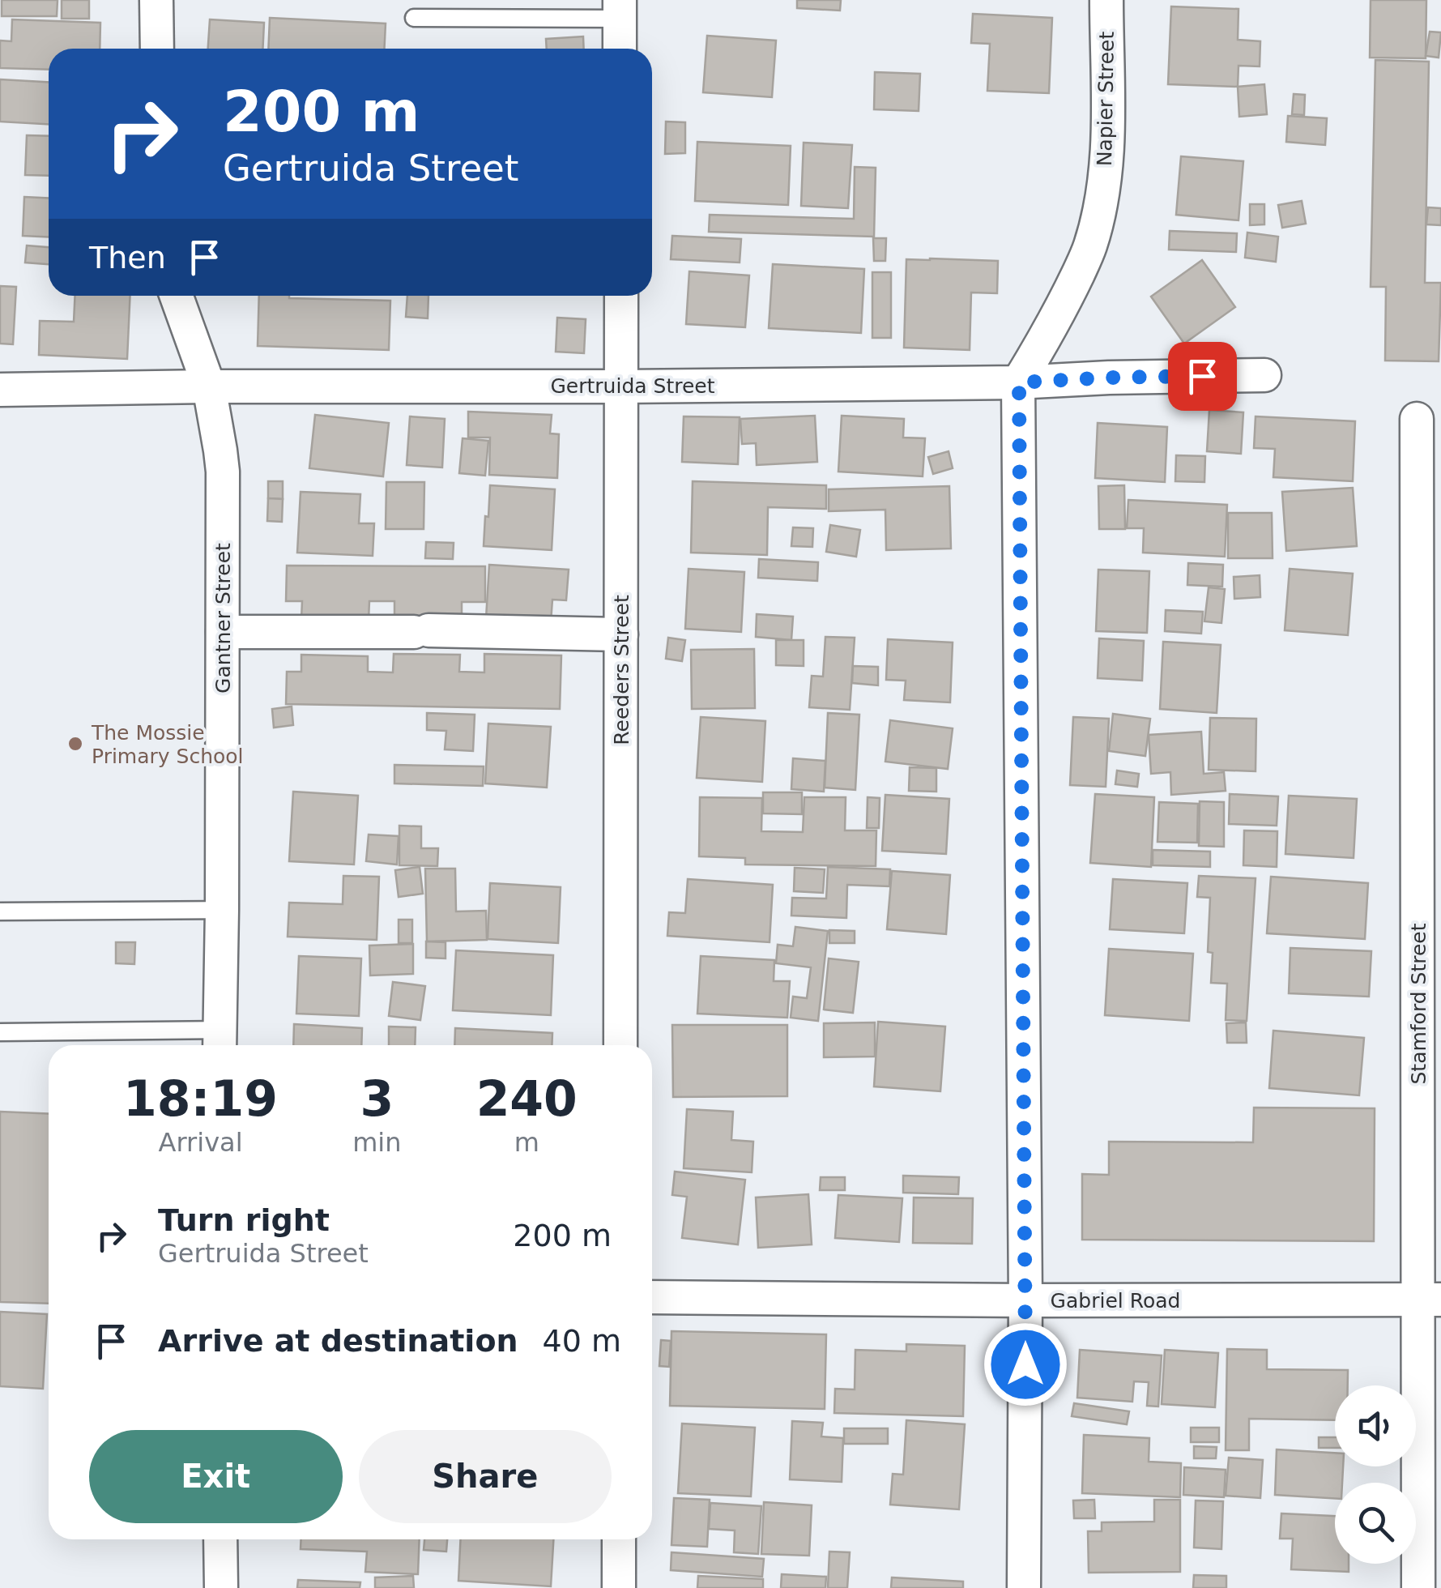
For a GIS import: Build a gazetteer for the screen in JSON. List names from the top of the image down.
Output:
{
  "streets": {
    "street": [
      "Napier Street",
      "Gertruida Street",
      "Gantner Street",
      "Reeders Street",
      "Stamford Street",
      "Gabriel Road"
    ]
  },
  "crossings": [
    ["Napier Street", "Gertruida Street"],
    ["Napier Street", "Gabriel Road"],
    ["Gertruida Street", "Gantner Street"],
    ["Gertruida Street", "Reeders Street"],
    ["Stamford Street", "Gabriel Road"]
  ],
  "places": ["The Mossie Primary School"],
  "page": {
    "turn": ["200 m", "Gertruida Street"],
    "then": "Then",
    "eta": [
      "18:19",
      "Arrival",
      "3",
      "min",
      "240",
      "m"
    ],
    "list": [
      {
        "name": "Turn right",
        "note": "Gertruida Street",
        "value": "200 m"
      },
      {
        "name": "Arrive at destination",
        "value": "40 m"
      }
    ],
    "buttons": ["Exit", "Share"]
  }
}
